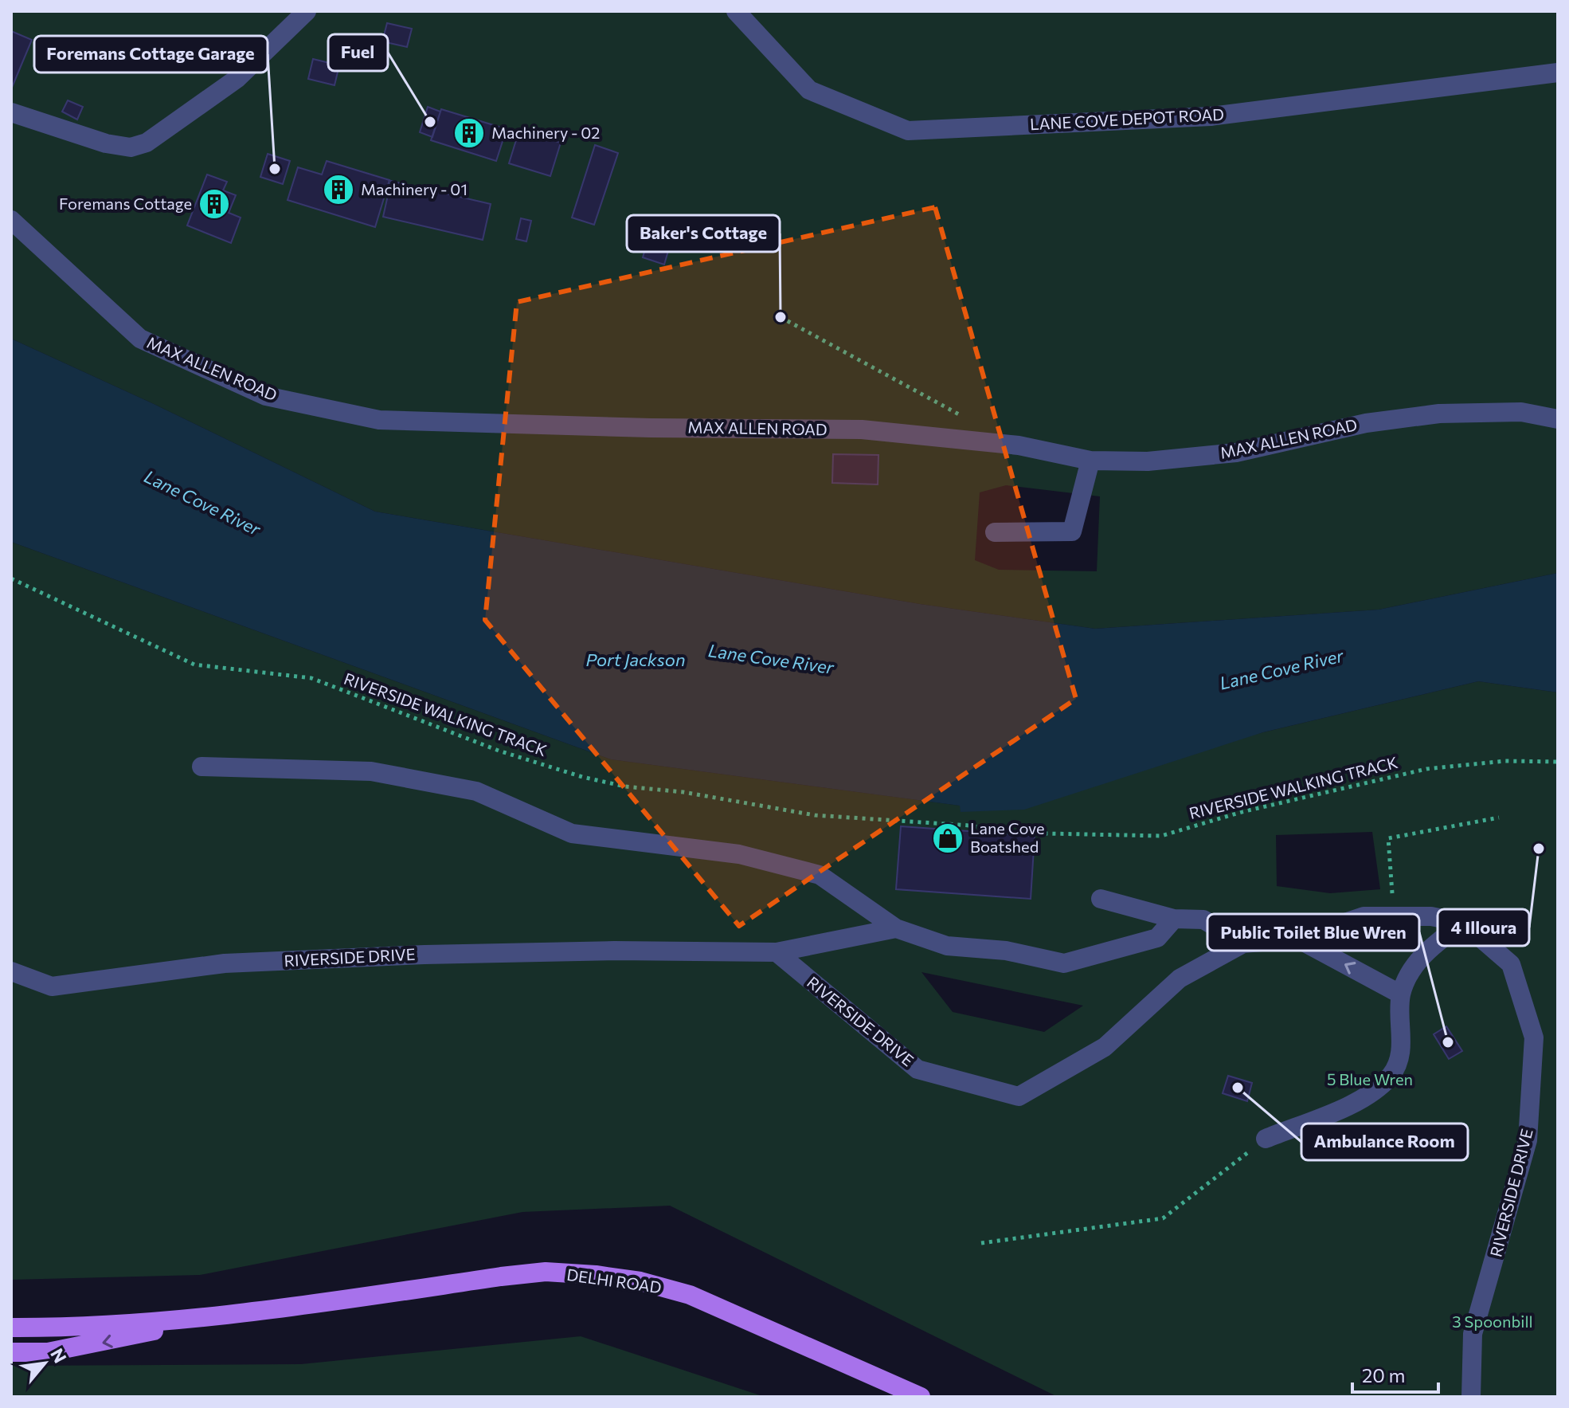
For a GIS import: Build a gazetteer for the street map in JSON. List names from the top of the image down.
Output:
{
  "streets": {
    "main road": ["DELHI ROAD"],
    "street": ["LANE COVE DEPOT ROAD", "MAX ALLEN ROAD", "RIVERSIDE DRIVE"],
    "path": ["RIVERSIDE WALKING TRACK"]
  },
  "water": ["Lane Cove River", "Port Jackson"],
  "parks": ["5 Blue Wren", "3 Spoonbill"],
  "places": {
    "other": [
      "Fuel",
      "Foremans Cottage Garage",
      "Baker's Cottage",
      "4 Illoura",
      "Public Toilet Blue Wren",
      "Ambulance Room"
    ],
    "building": ["Machinery - 02", "Machinery - 01", "Foremans Cottage"],
    "shop": ["Lane Cove Boatshed"]
  },
  "scale_bar": "20 m",
  "north": "top right"
}
